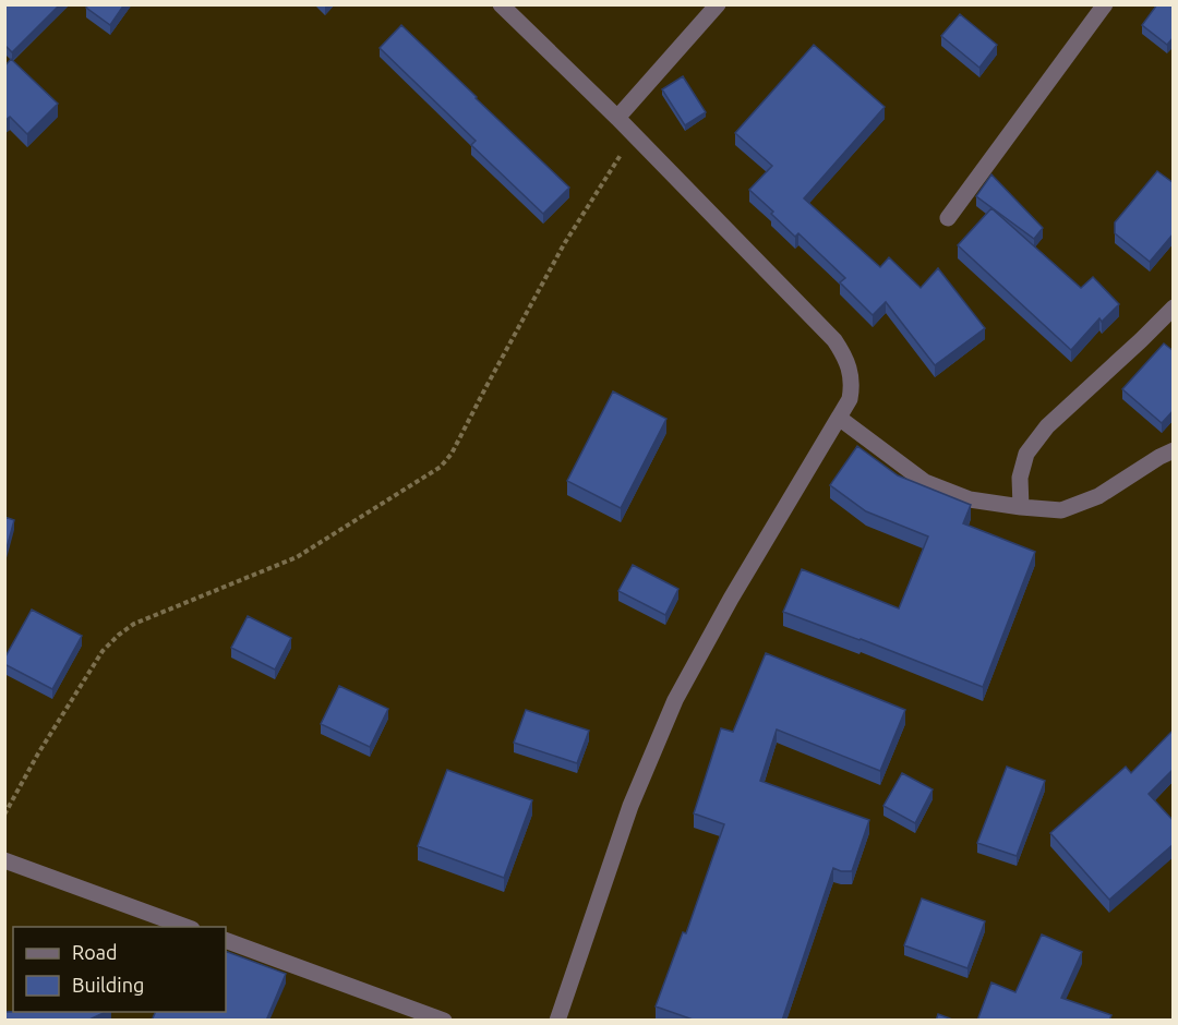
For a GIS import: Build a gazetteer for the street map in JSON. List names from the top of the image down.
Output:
{
  "legend": ["Road", "Building"]
}
